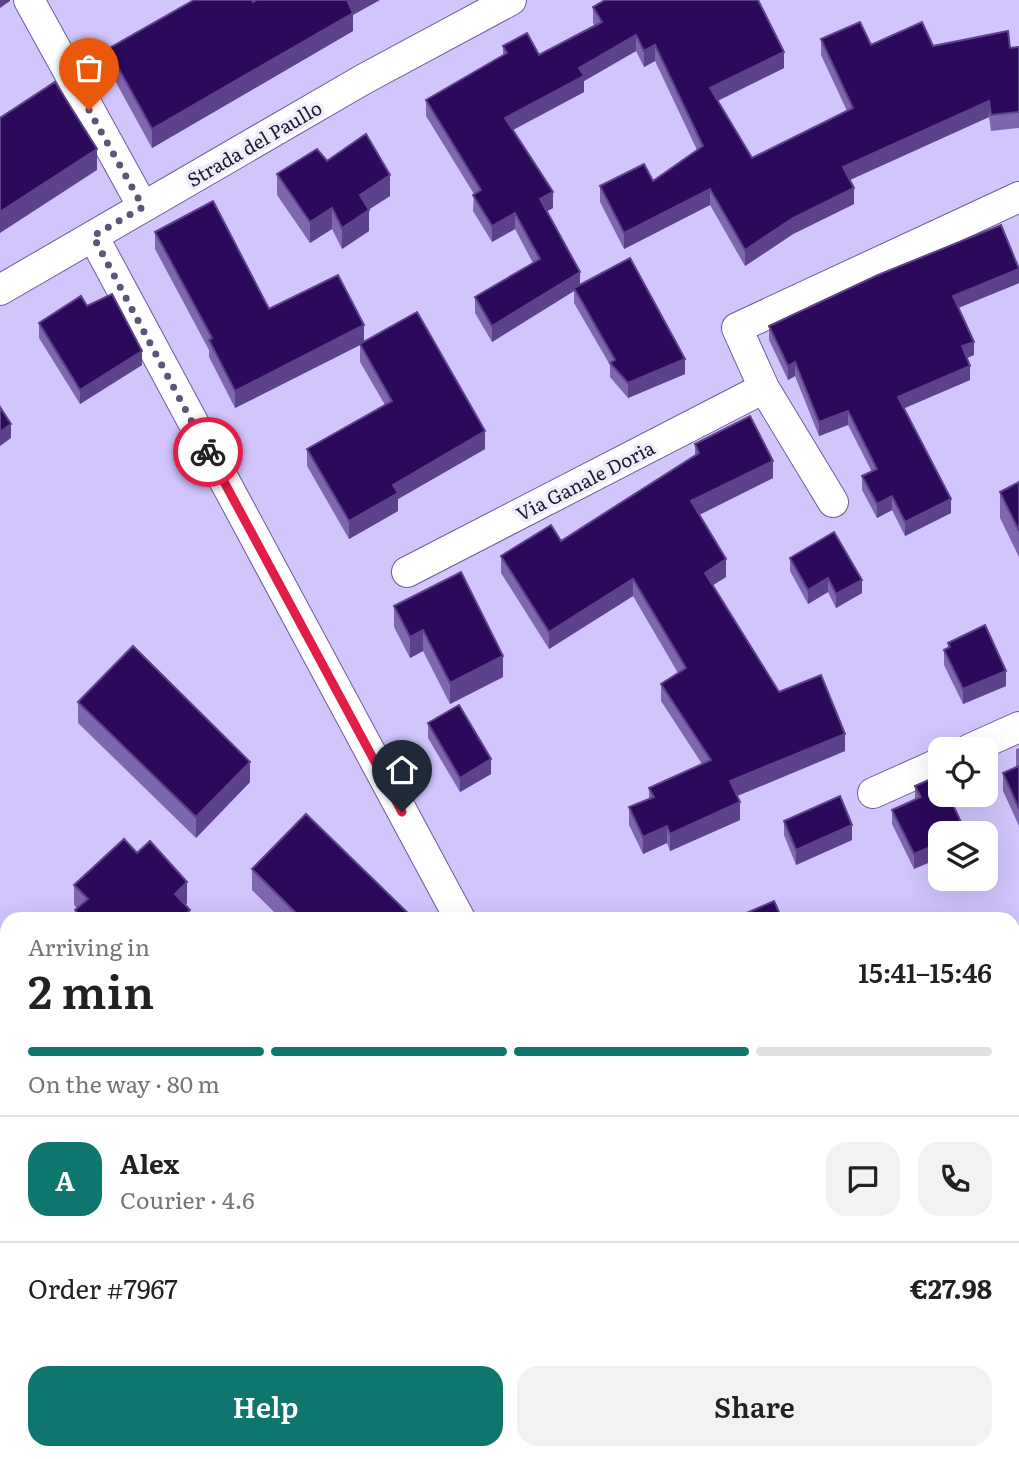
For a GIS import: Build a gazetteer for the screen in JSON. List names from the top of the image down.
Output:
{
  "streets": {
    "street": ["Strada del Paullo", "Via Ganale Doria"]
  },
  "page": {
    "heading": ["2 min", "Arriving in", "15:41–15:46"],
    "panel": [
      "Alex",
      "Courier · 4.6",
      "Order #7967",
      "€27.98"
    ],
    "bar": "On the way · 80 m",
    "round": "A",
    "buttons": ["Help", "Share"]
  }
}
